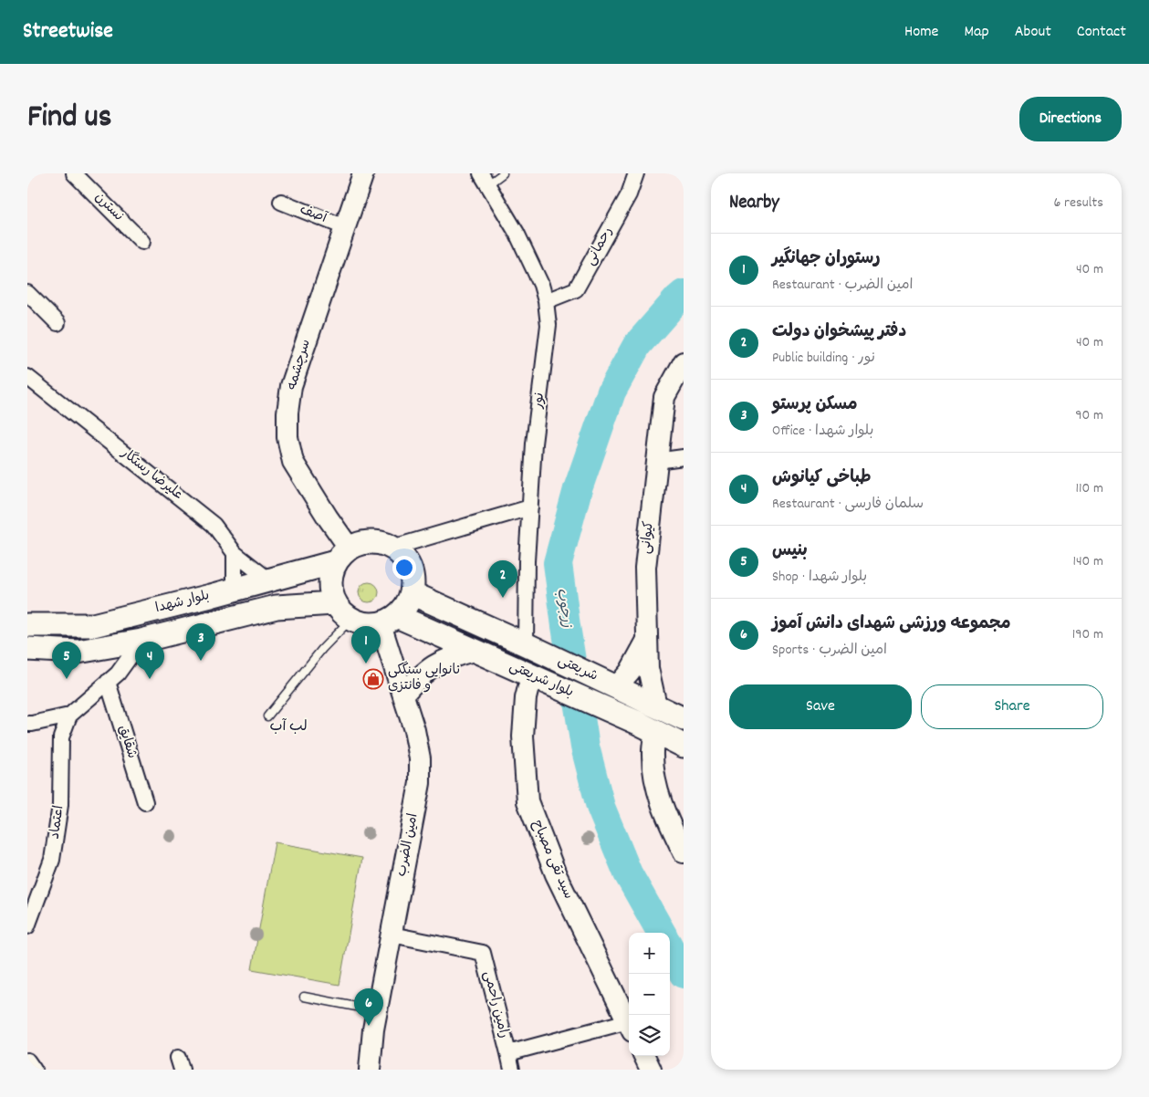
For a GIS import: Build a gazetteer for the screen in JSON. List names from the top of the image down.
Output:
{
  "streets": {
    "main road": [
      "سرچشمه",
      "کیوانی",
      "بلوار شهدا",
      "شریعتی",
      "بلوار شریعتی",
      "امین الضرب",
      "سید تقی مصباح"
    ],
    "street": [
      "نسترن",
      "آصف",
      "رحمانی",
      "نور",
      "علیرضا رستگار",
      "شقایق",
      "اعتماد",
      "رامین راحمی"
    ]
  },
  "crossings": [
    ["آصف", "سرچشمه"],
    ["رحمانی", "نور"],
    ["سرچشمه", "بلوار شهدا"],
    ["سرچشمه", "بلوار شریعتی"],
    ["سرچشمه", "امین الضرب"],
    ["نور", "شریعتی"],
    ["نور", "بلوار شریعتی"],
    ["علیرضا رستگار", "بلوار شهدا"],
    ["بلوار شهدا", "بلوار شریعتی"],
    ["بلوار شهدا", "امین الضرب"],
    ["شریعتی", "بلوار شریعتی"],
    ["بلوار شریعتی", "امین الضرب"],
    ["بلوار شریعتی", "سید تقی مصباح"],
    ["امین الضرب", "رامین راحمی"]
  ],
  "districts": ["لب آب"],
  "water": ["زرجوب"],
  "places": {
    "shop": ["نانوایی سنگکی و فانتزی"]
  },
  "page": {
    "header": "Streetwise",
    "nav": [
      "Home",
      "Map",
      "About",
      "Contact"
    ],
    "title": "Find us",
    "buttons": [
      "Directions",
      ["Save", "Share"]
    ],
    "heading": ["Nearby", "6 results"],
    "list": [
      {
        "mark": "1",
        "name": "رستوران جهانگیر",
        "note": "Restaurant · امین الضرب",
        "value": "40 m"
      },
      {
        "mark": "2",
        "name": "دفتر پیشخوان دولت",
        "note": "Public building · نور",
        "value": "40 m"
      },
      {
        "mark": "3",
        "name": "مسکن پرستو",
        "note": "Office · بلوار شهدا",
        "value": "90 m"
      },
      {
        "mark": "4",
        "name": "طباخی کیانوش",
        "note": "Restaurant · سلمان فارسی",
        "value": "110 m"
      },
      {
        "mark": "5",
        "name": "بنیس",
        "note": "Shop · بلوار شهدا",
        "value": "140 m"
      },
      {
        "mark": "6",
        "name": "مجموعه ورزشی شهدای دانش آموز",
        "note": "Sports · امین الضرب",
        "value": "190 m"
      }
    ],
    "pins": [
      "2",
      "3",
      "1",
      "4",
      "5",
      "6"
    ],
    "map_buttons": ["+", "−"]
  }
}
